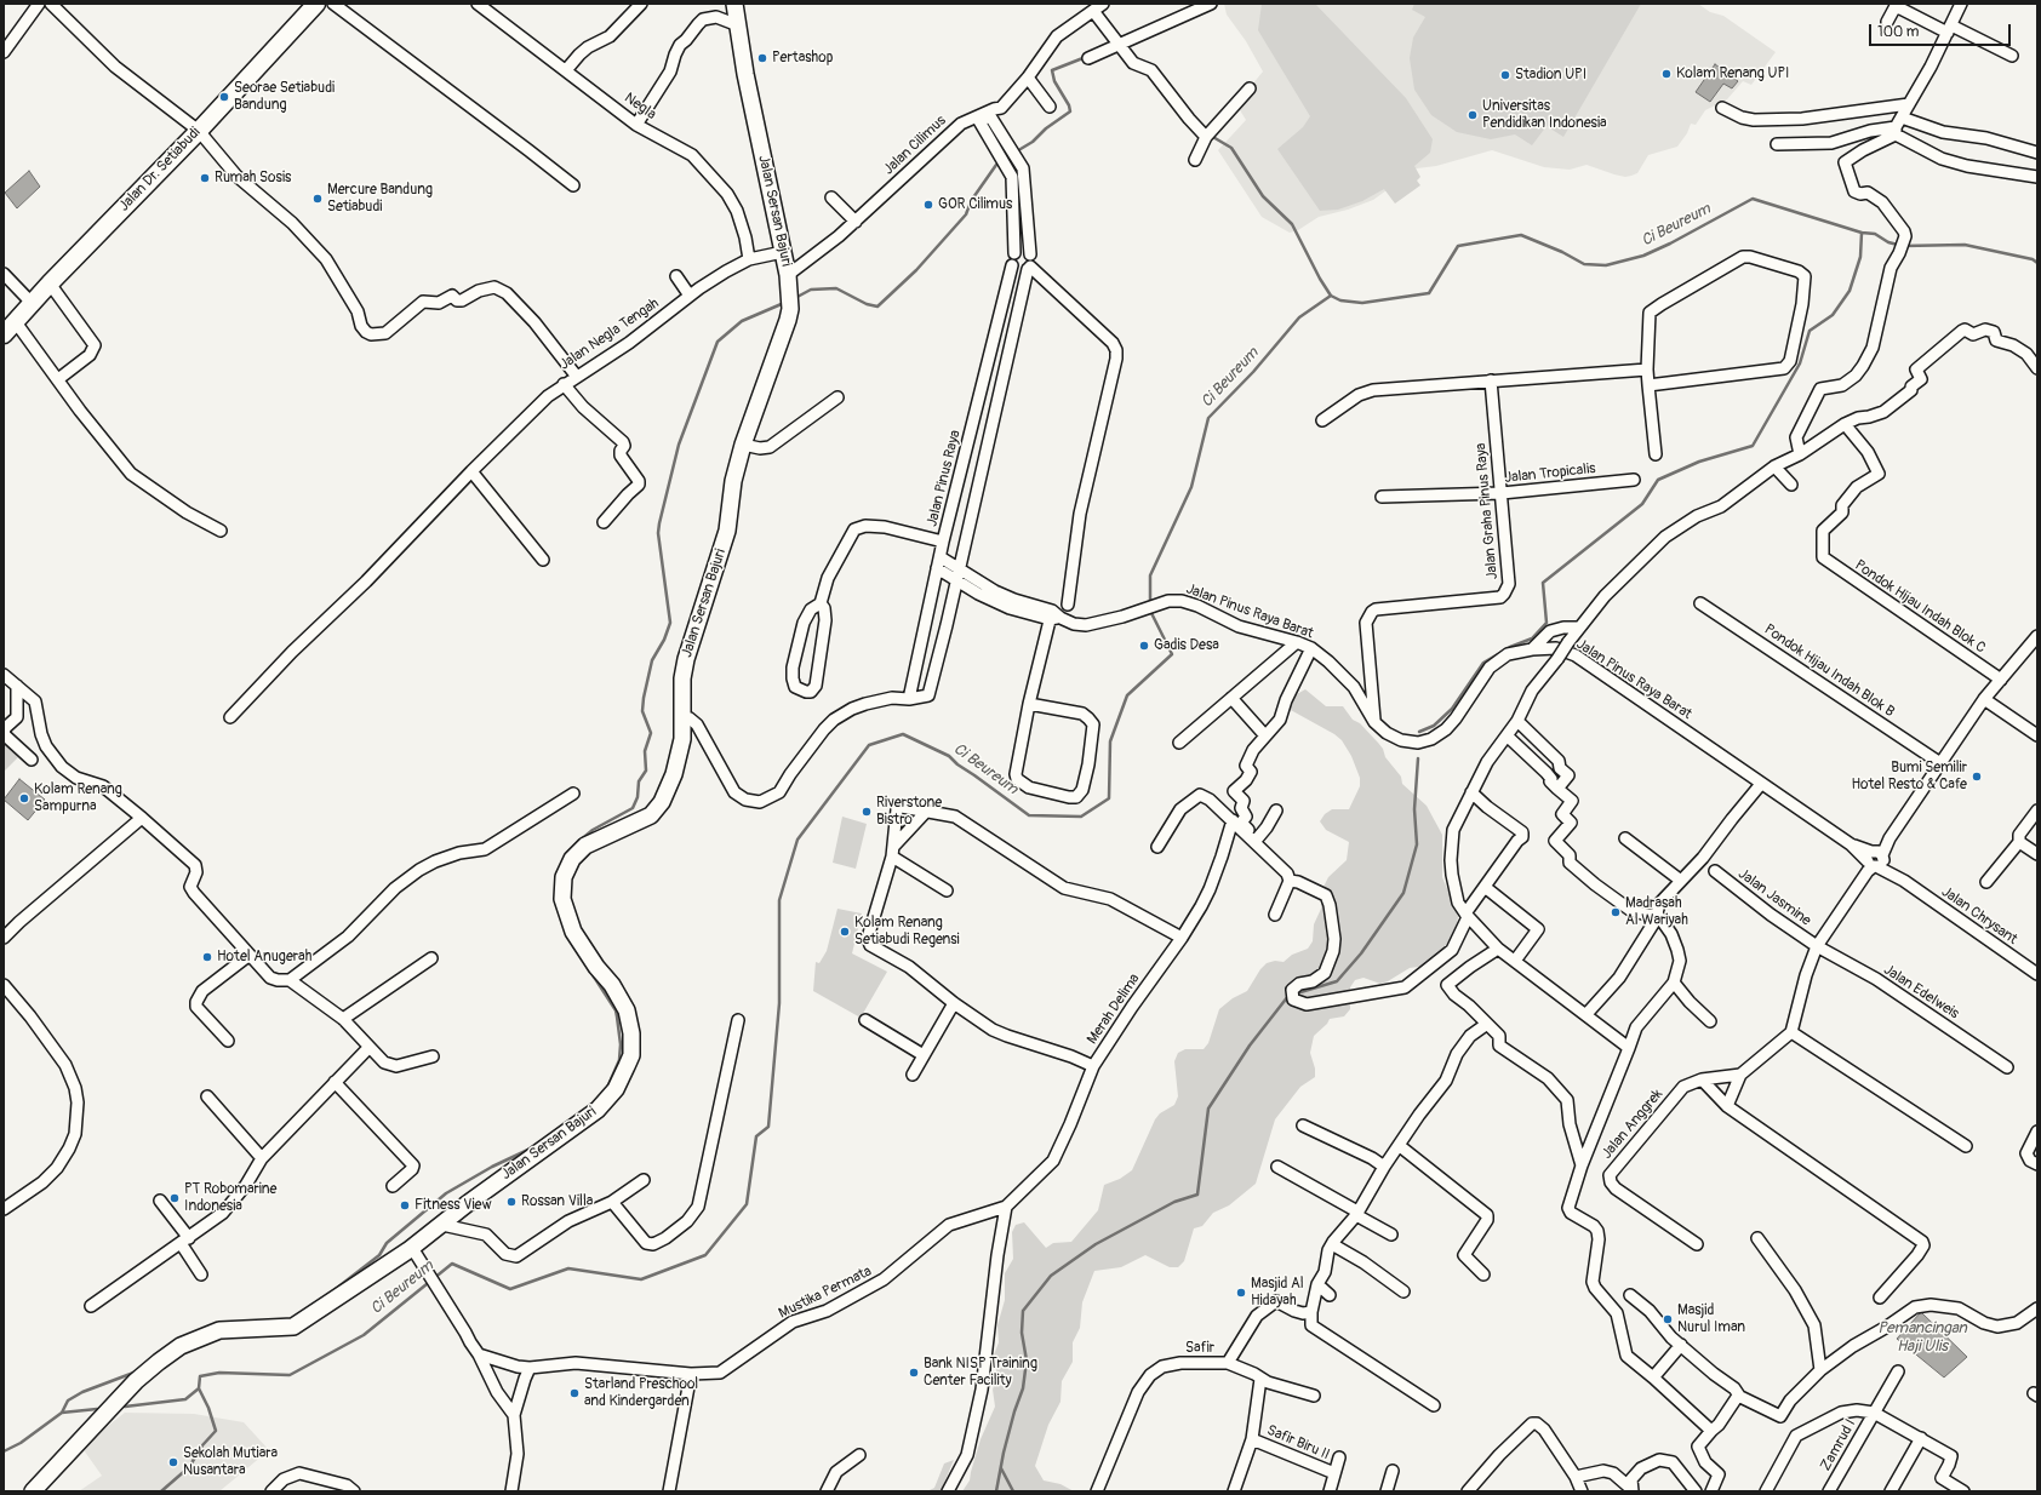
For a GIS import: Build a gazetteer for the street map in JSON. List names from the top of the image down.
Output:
{
  "streets": {
    "main road": ["Jalan Dr. Setiabudi", "Jalan Sersan Bajuri"],
    "street": [
      "Negla",
      "Jalan Cilimus",
      "Jalan Negla Tengah",
      "Jalan Tropicalis",
      "Jalan Pinus Raya",
      "Jalan Graha Pinus Raya",
      "Pondok Hijau Indah Blok C",
      "Jalan Pinus Raya Barat",
      "Pondok Hijau Indah Blok B",
      "Jalan Jasmine",
      "Jalan Chrysant",
      "Jalan Edelweis",
      "Merah Delima",
      "Jalan Anggrek",
      "Mustika Permata",
      "Safir",
      "Safir Biru II",
      "Zamrud I"
    ]
  },
  "crossings": [
    ["Negla", "Jalan Negla Tengah"],
    ["Jalan Cilimus", "Jalan Sersan Bajuri"],
    ["Jalan Sersan Bajuri", "Jalan Negla Tengah"],
    ["Jalan Tropicalis", "Jalan Graha Pinus Raya"],
    ["Jalan Pinus Raya", "Jalan Pinus Raya Barat"],
    ["Jalan Graha Pinus Raya", "Jalan Pinus Raya Barat"],
    ["Jalan Pinus Raya Barat", "Jalan Chrysant"],
    ["Jalan Jasmine", "Jalan Edelweis"],
    ["Merah Delima", "Mustika Permata"]
  ],
  "water": ["Ci Beureum", "Pemancingan Haji Ulis"],
  "places": [
    "Pertashop",
    "Kolam Renang UPI",
    "Stadion UPI",
    "Seorae Setiabudi Bandung",
    "Universitas Pendidikan Indonesia",
    "Rumah Sosis",
    "Mercure Bandung Setiabudi",
    "GOR Cilimus",
    "Gadis Desa",
    "Bumi Semilir Hotel Resto & Cafe",
    "Kolam Renang Sampurna",
    "Riverstone Bistro",
    "Madrasah Al Wariyah",
    "Kolam Renang Setiabudi Regensi",
    "Hotel Anugerah",
    "PT Robomarine Indonesia",
    "Rossan Villa",
    "Fitness View",
    "Masjid Al Hidayah",
    "Masjid Nurul Iman",
    "Bank NISP Training Center Facility",
    "Starland Preschool and Kindergarden",
    "Sekolah Mutiara Nusantara"
  ],
  "scale_bar": "100 m"
}
